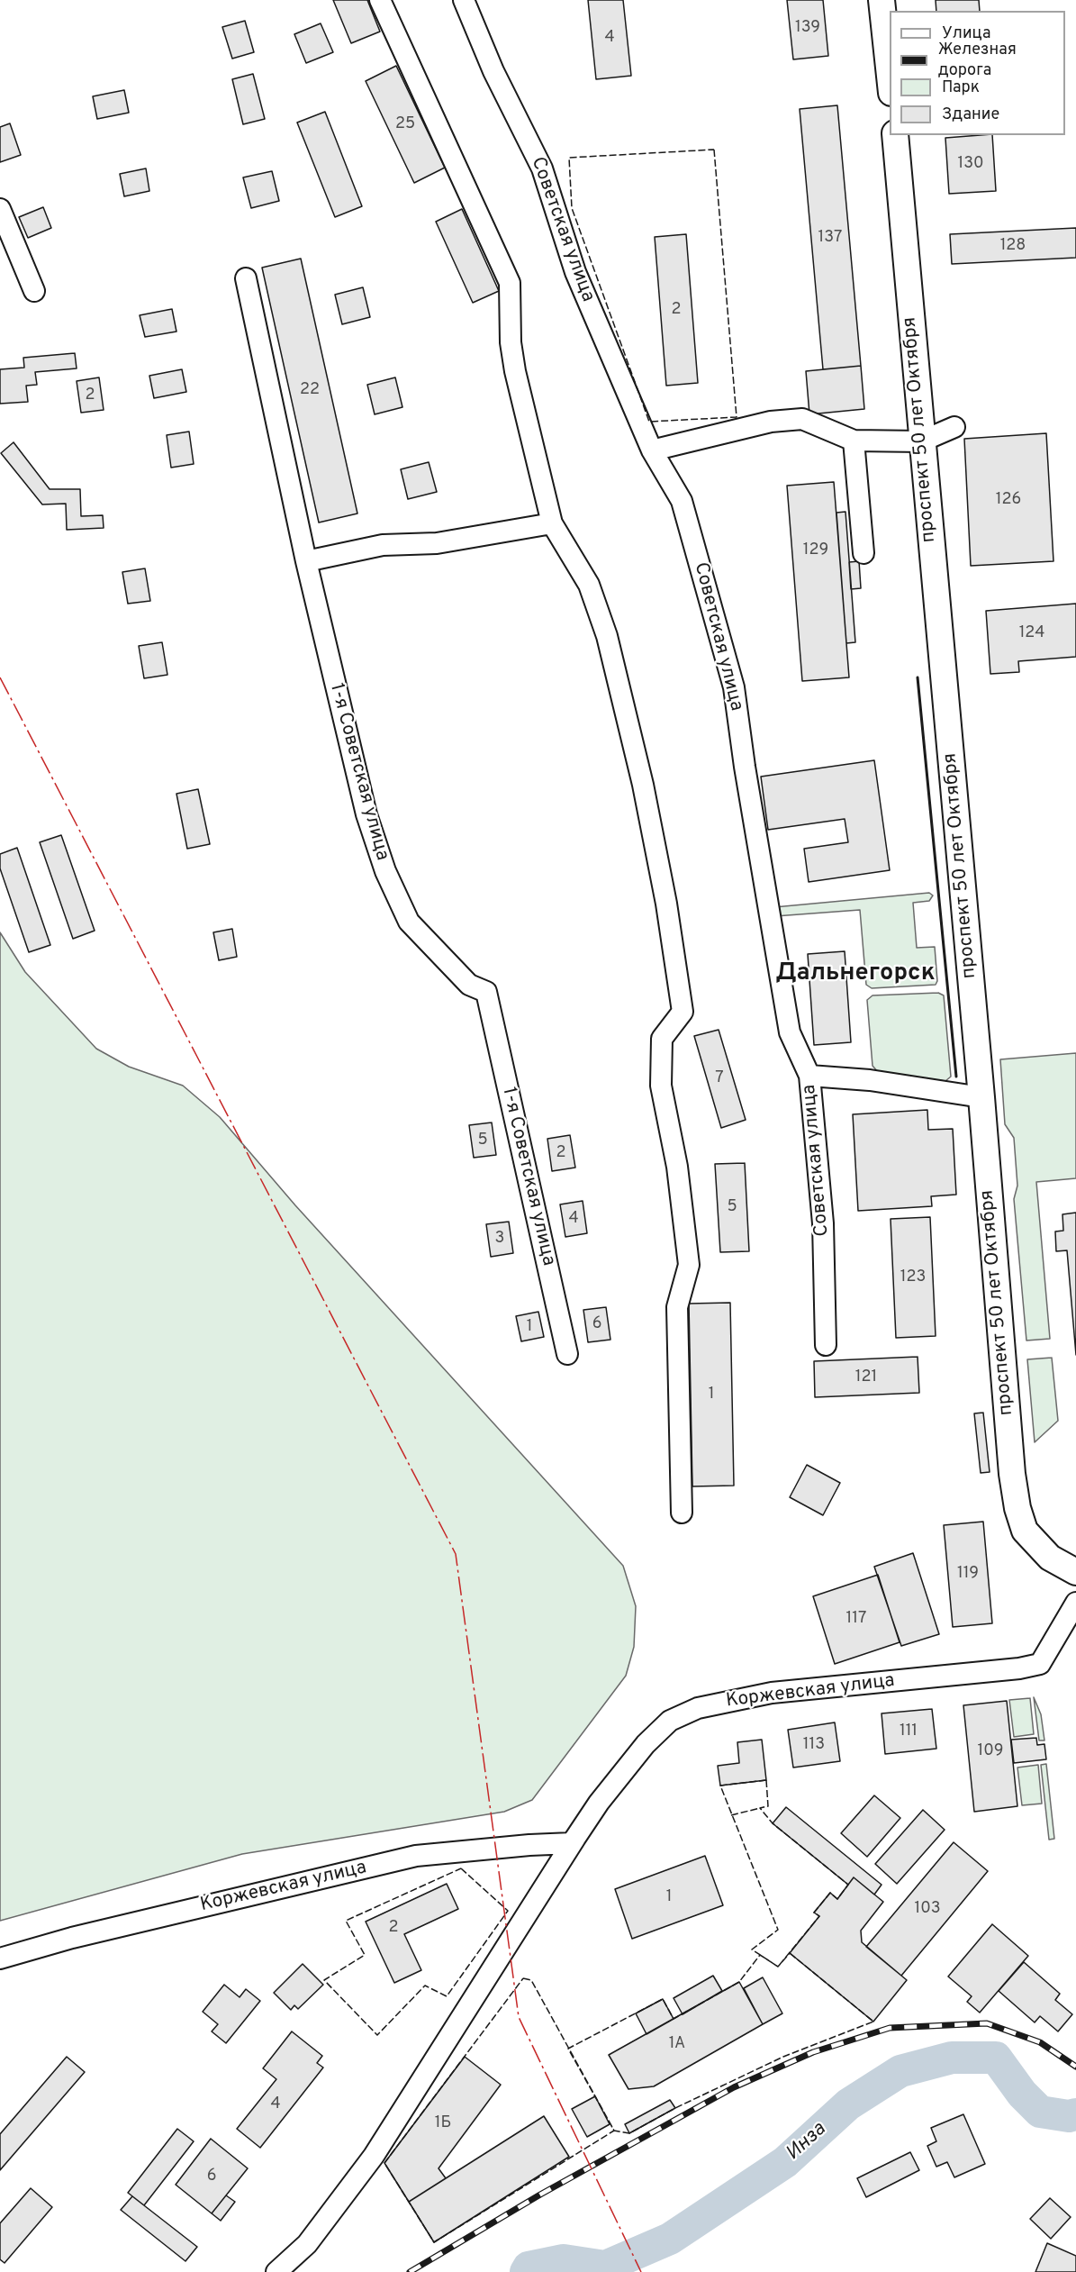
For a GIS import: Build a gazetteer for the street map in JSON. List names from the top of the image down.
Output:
{
  "streets": {
    "main road": ["проспект 50 лет Октября"],
    "street": ["Советская улица", "1-я Советская улица", "Коржевская улица"]
  },
  "districts": ["Дальнегорск"],
  "water": ["Инза"],
  "house_numbers": [
    "139",
    "4",
    "25",
    "130",
    "137",
    "128",
    "2",
    "22",
    "2",
    "126",
    "129",
    "124",
    "7",
    "5",
    "2",
    "5",
    "4",
    "3",
    "123",
    "6",
    "1",
    "121",
    "1",
    "119",
    "117",
    "111",
    "113",
    "109",
    "1",
    "103",
    "2",
    "1А",
    "4",
    "1Б",
    "6"
  ],
  "legend": [
    "Улица",
    "Железная дорога",
    "Парк",
    "Здание"
  ]
}
